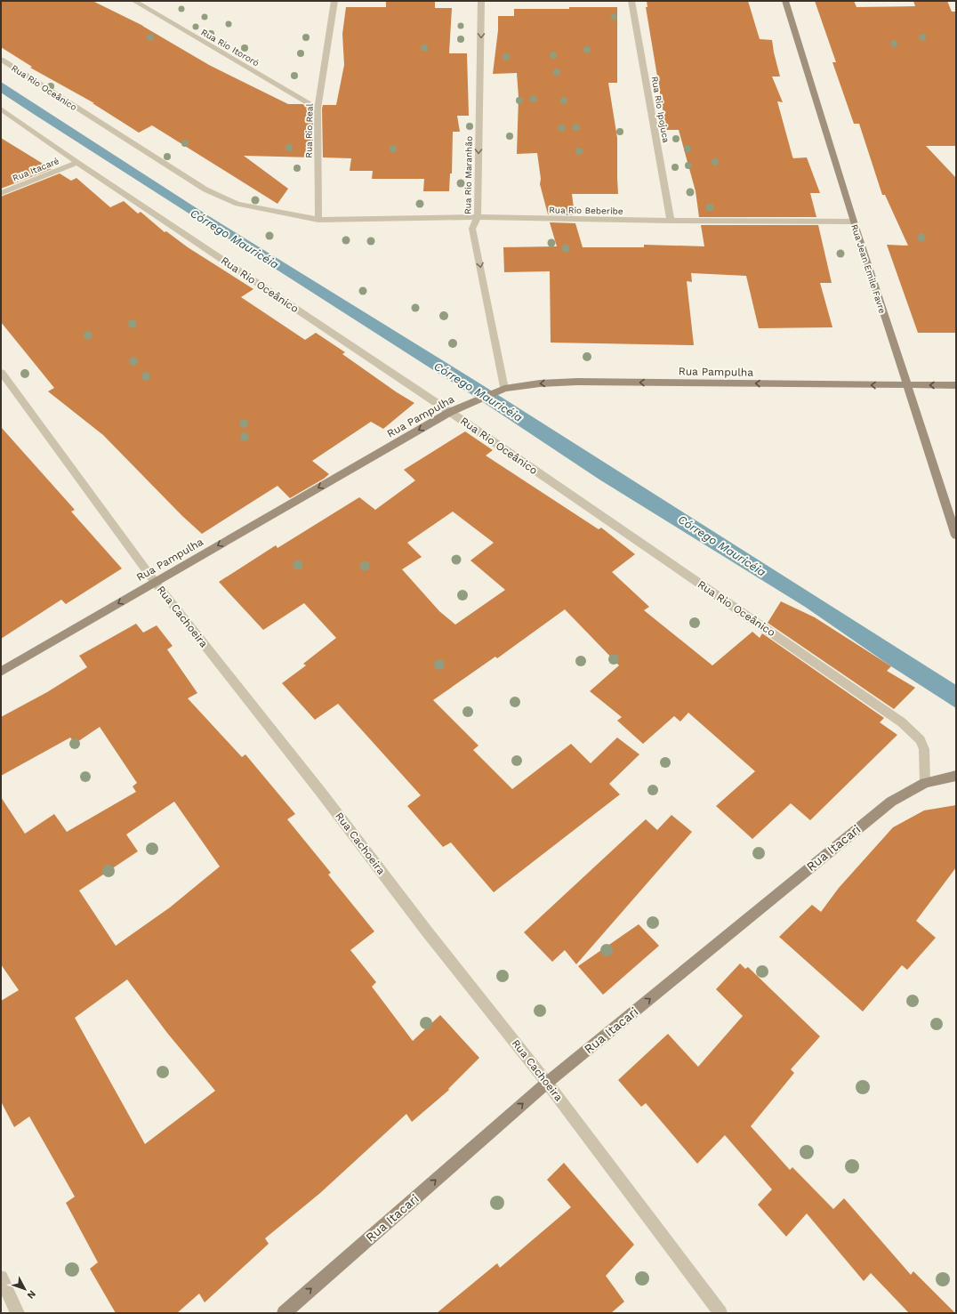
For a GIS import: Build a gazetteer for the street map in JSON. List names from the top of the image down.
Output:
{
  "streets": {
    "main road": ["Rua Jean Emile Favre", "Rua Pampulha", "Rua Itacari"],
    "street": [
      "Rua Rio Itororó",
      "Rua Rio Oceânico",
      "Rua Rio Ipojuca",
      "Rua Rio Real",
      "Rua Itacaré",
      "Rua Rio Maranhão",
      "Rua Rio Beberibe",
      "Rua Cachoeira"
    ]
  },
  "crossings": [
    ["Rua Rio Itororó", "Rua Rio Real"],
    ["Rua Rio Oceânico", "Rua Rio Real"],
    ["Rua Rio Oceânico", "Rua Itacaré"],
    ["Rua Rio Oceânico", "Rua Rio Beberibe"],
    ["Rua Rio Oceânico", "Rua Pampulha"],
    ["Rua Rio Oceânico", "Rua Itacari"],
    ["Rua Rio Ipojuca", "Rua Rio Beberibe"],
    ["Rua Rio Real", "Rua Rio Beberibe"],
    ["Rua Rio Maranhão", "Rua Rio Beberibe"],
    ["Rua Rio Maranhão", "Rua Pampulha"],
    ["Rua Rio Beberibe", "Rua Jean Emile Favre"],
    ["Rua Jean Emile Favre", "Rua Pampulha"],
    ["Rua Pampulha", "Rua Cachoeira"],
    ["Rua Cachoeira", "Rua Itacari"]
  ],
  "one_way": ["Rua Rio Maranhão", "Rua Pampulha", "Rua Itacari"],
  "water": ["Córrego Mauricéia"],
  "north": "bottom right"
}
